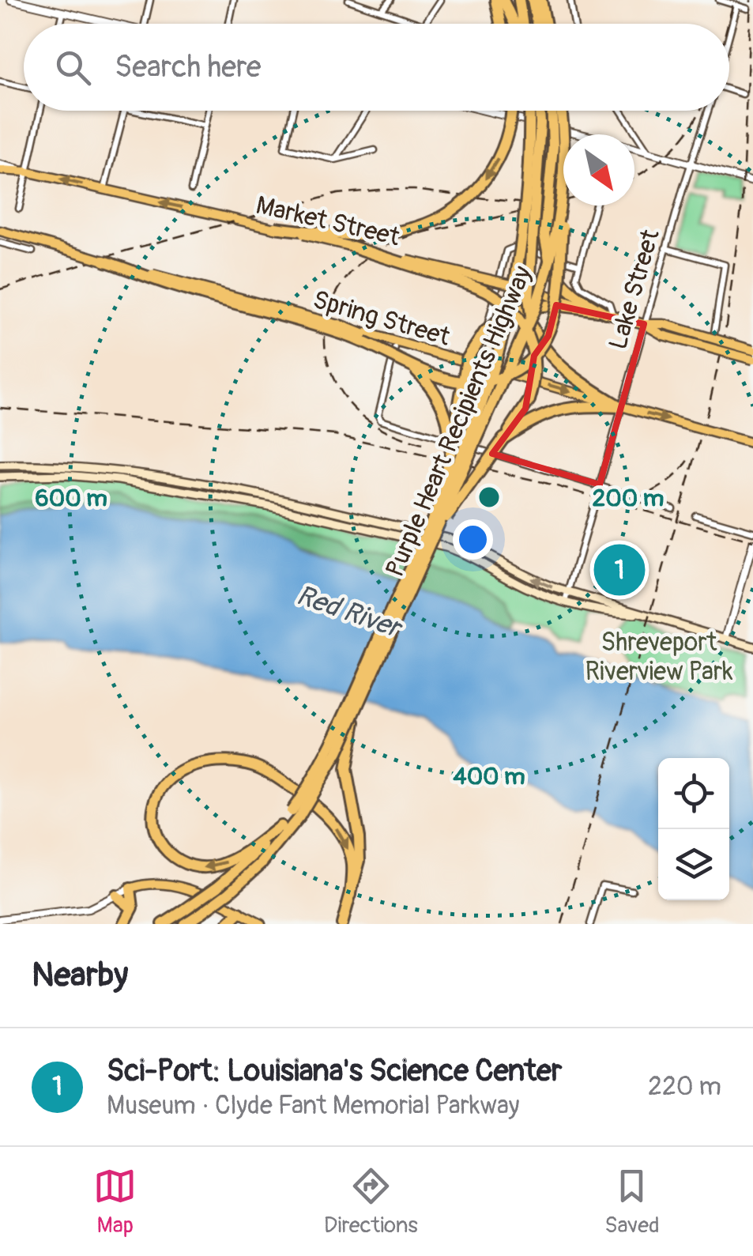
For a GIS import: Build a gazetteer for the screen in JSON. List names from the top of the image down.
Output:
{
  "streets": {
    "highway": ["Purple Heart Recipients Highway"],
    "main road": ["Market Street", "Spring Street"],
    "street": ["Lake Street"]
  },
  "crossings": [
    ["Market Street", "Lake Street"],
    ["Lake Street", "Spring Street"]
  ],
  "one_way": ["Spring Street"],
  "water": ["Red River"],
  "parks": ["Shreveport Riverview Park"],
  "north": "bottom right",
  "page": {
    "search": "Search here",
    "pins": "1",
    "heading": "Nearby",
    "list": [
      {
        "mark": "1",
        "name": "Sci-Port: Louisiana's Science Center",
        "note": "Museum · Clyde Fant Memorial Parkway",
        "value": "220 m"
      }
    ],
    "nav": ["Map", "Directions", "Saved"]
  },
  "rings": ["200 m", "600 m", "400 m"]
}
